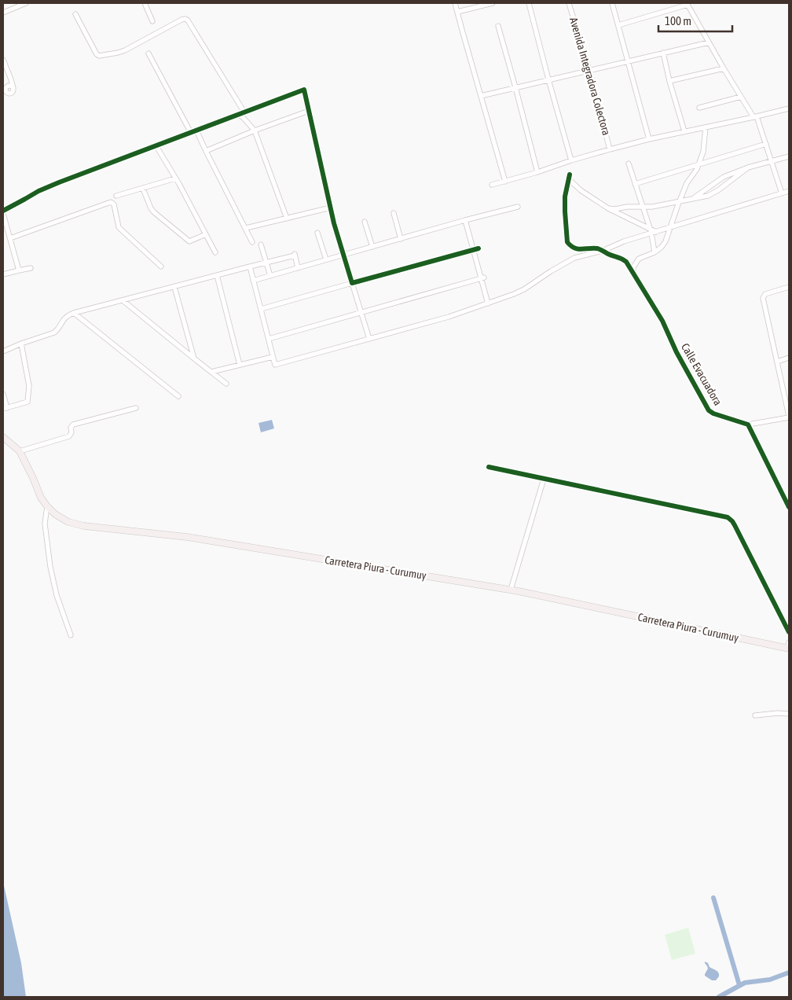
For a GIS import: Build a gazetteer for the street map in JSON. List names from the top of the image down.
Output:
{
  "streets": {
    "main road": ["Carretera Piura - Curumuy"],
    "street": ["Avenida Integradora Colectora", "Calle Evacuadora"]
  },
  "scale_bar": "100 m"
}
